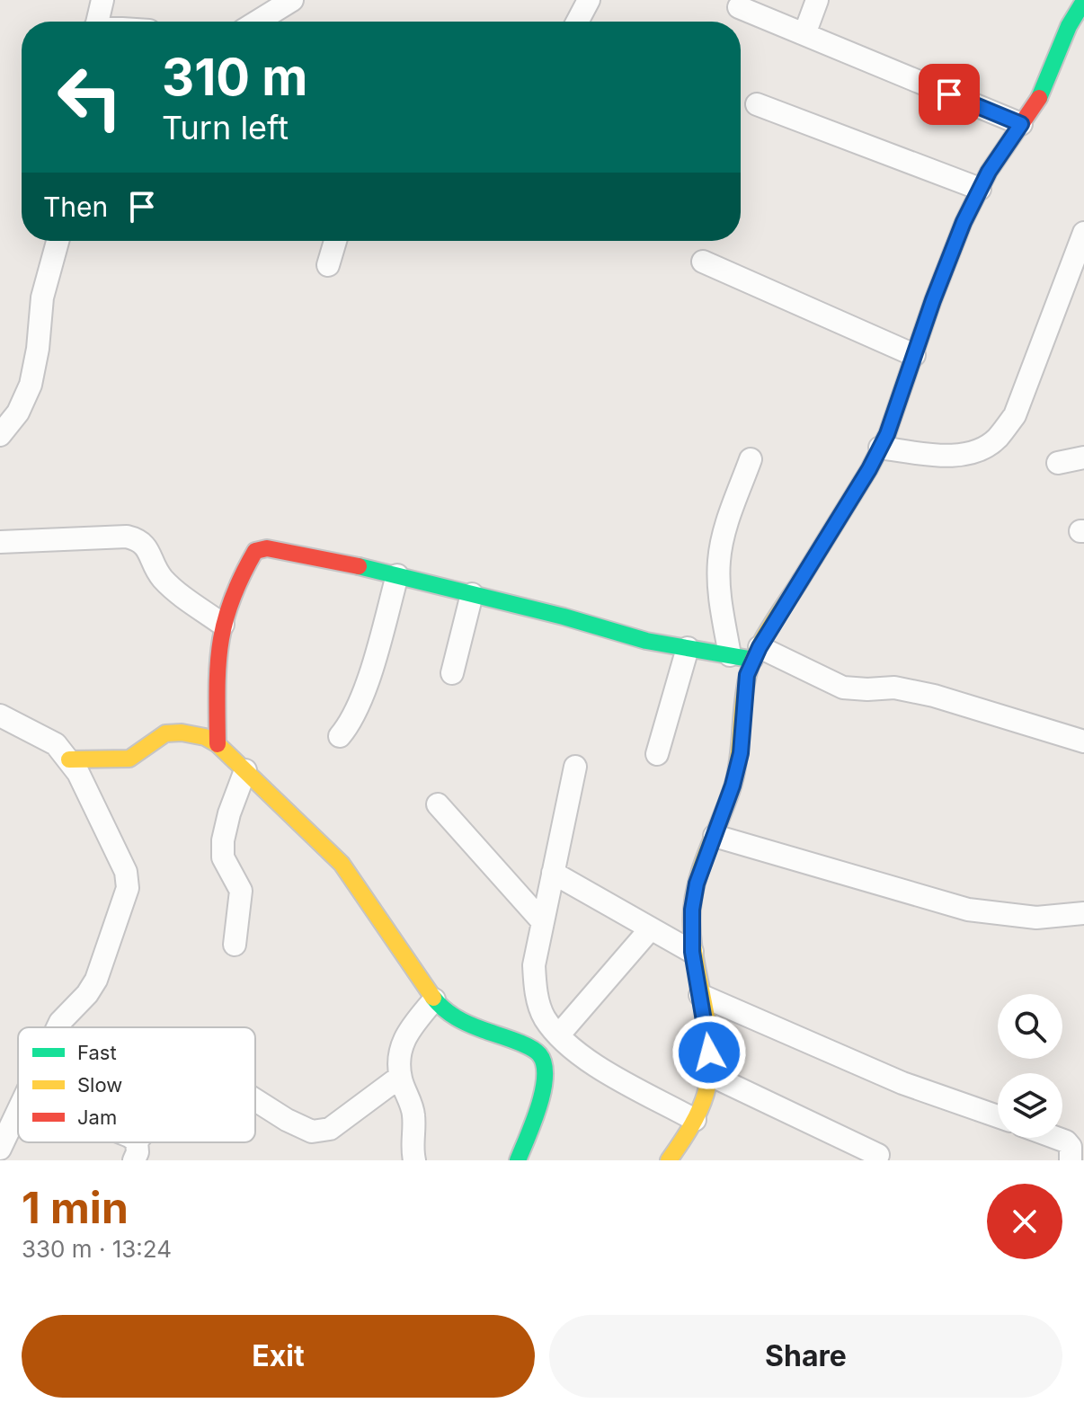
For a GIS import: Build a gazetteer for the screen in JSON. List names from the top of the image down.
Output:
{
  "legend": ["Fast", "Slow", "Jam"],
  "page": {
    "turn": ["310 m", "Turn left"],
    "then": "Then",
    "heading": ["1 min", "330 m · 13:24"],
    "buttons": ["Exit", "Share"]
  }
}
